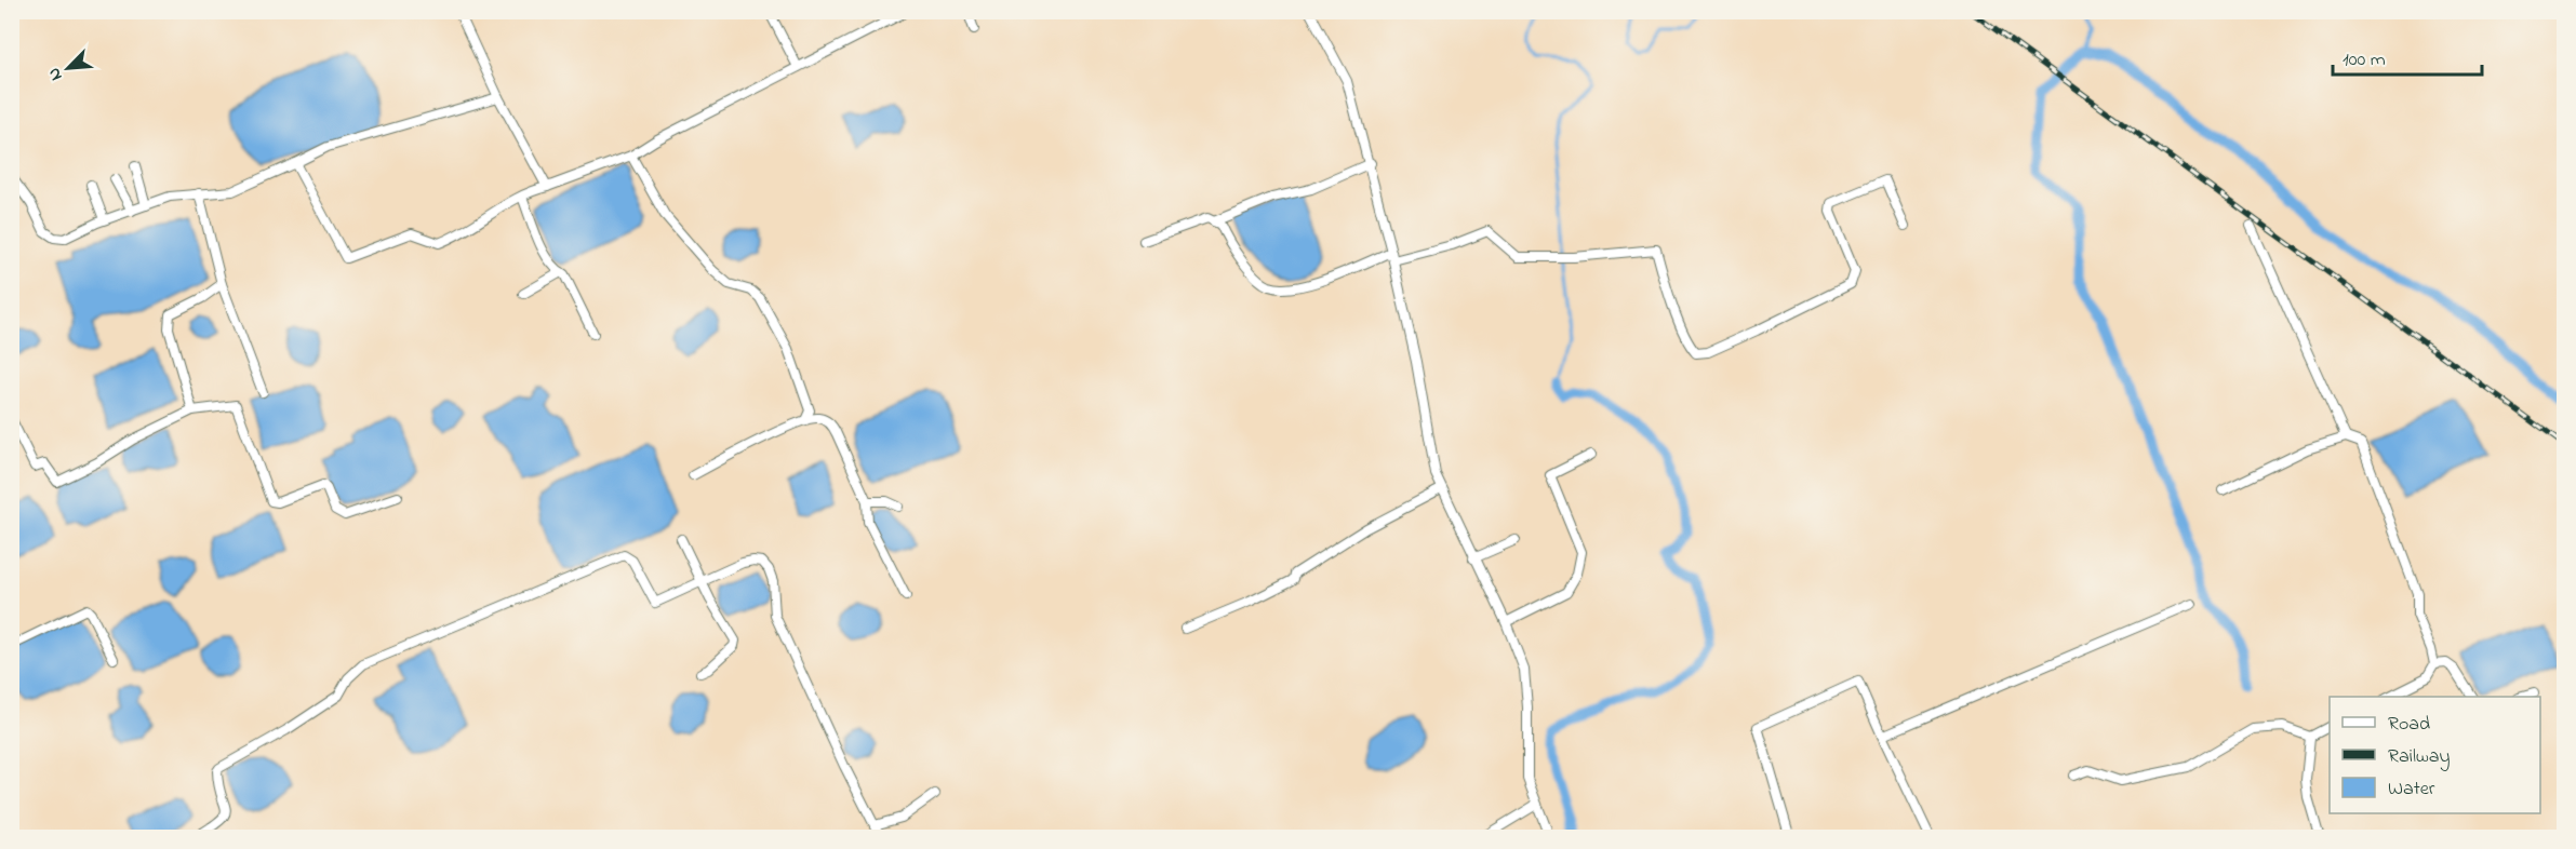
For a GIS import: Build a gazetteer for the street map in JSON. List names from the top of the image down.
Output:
{
  "legend": ["Road", "Railway", "Water"],
  "scale_bar": "100 m",
  "north": "bottom left"
}
